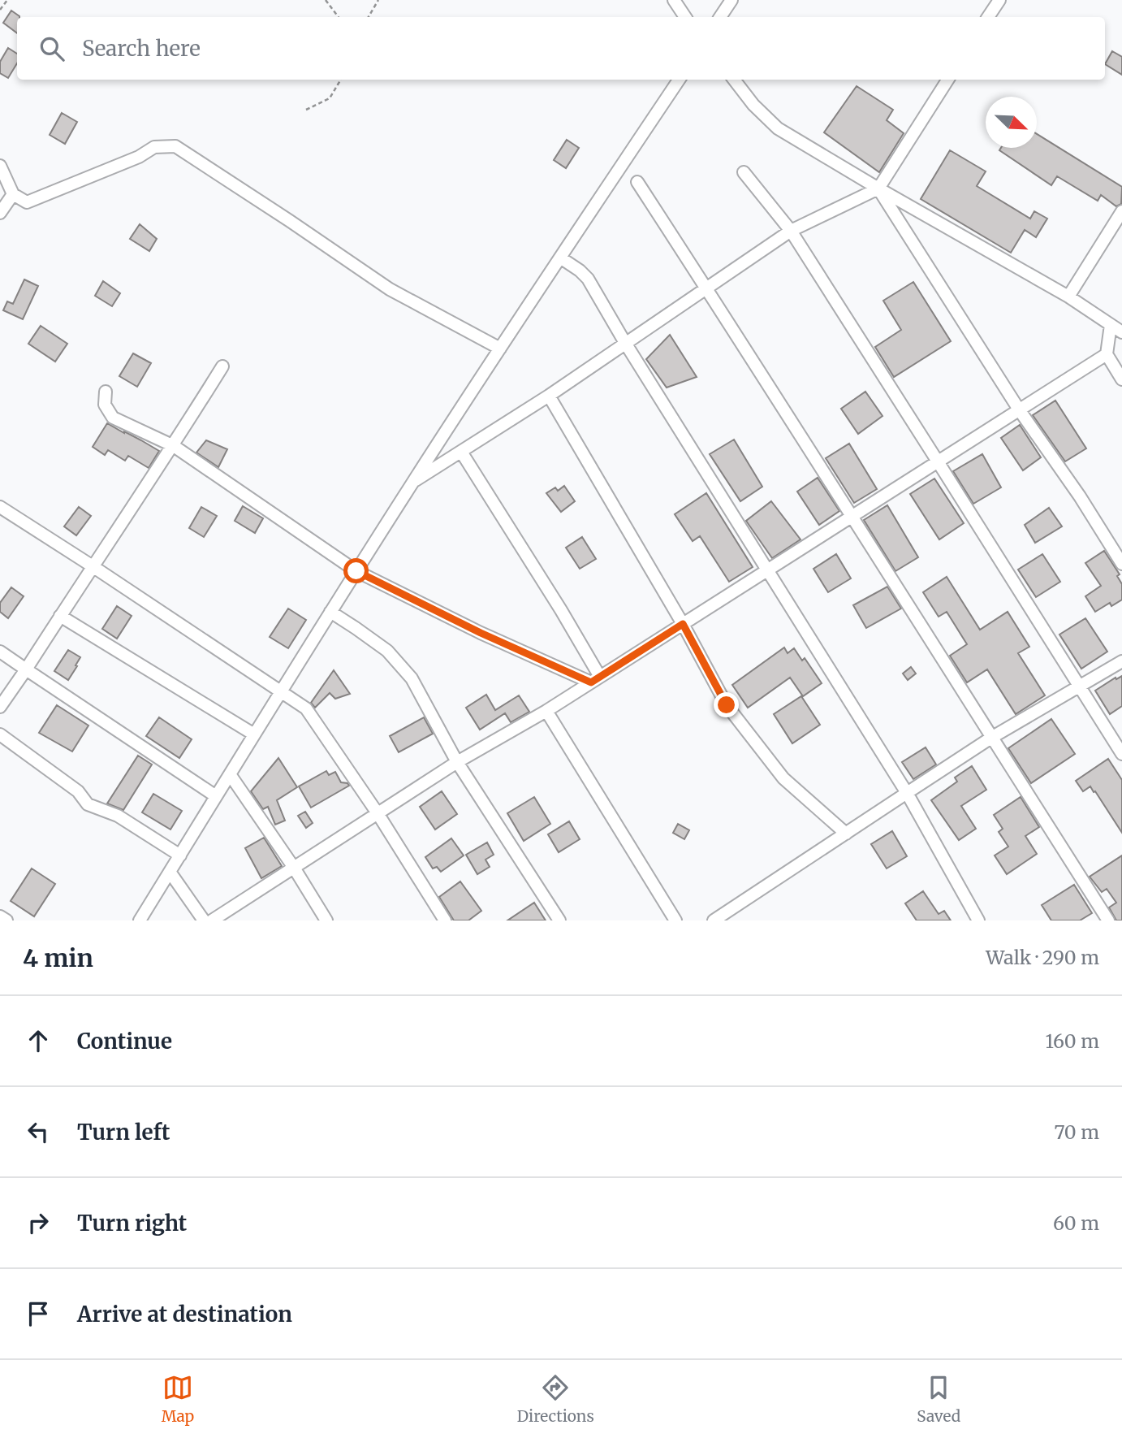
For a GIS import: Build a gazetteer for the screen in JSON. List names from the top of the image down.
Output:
{
  "north": "bottom right",
  "page": {
    "search": "Search here",
    "heading": ["4 min", "Walk · 290 m"],
    "list": [
      ["Continue", "160 m"],
      ["Turn left", "70 m"],
      ["Turn right", "60 m"],
      "Arrive at destination"
    ],
    "nav": ["Map", "Directions", "Saved"]
  }
}
